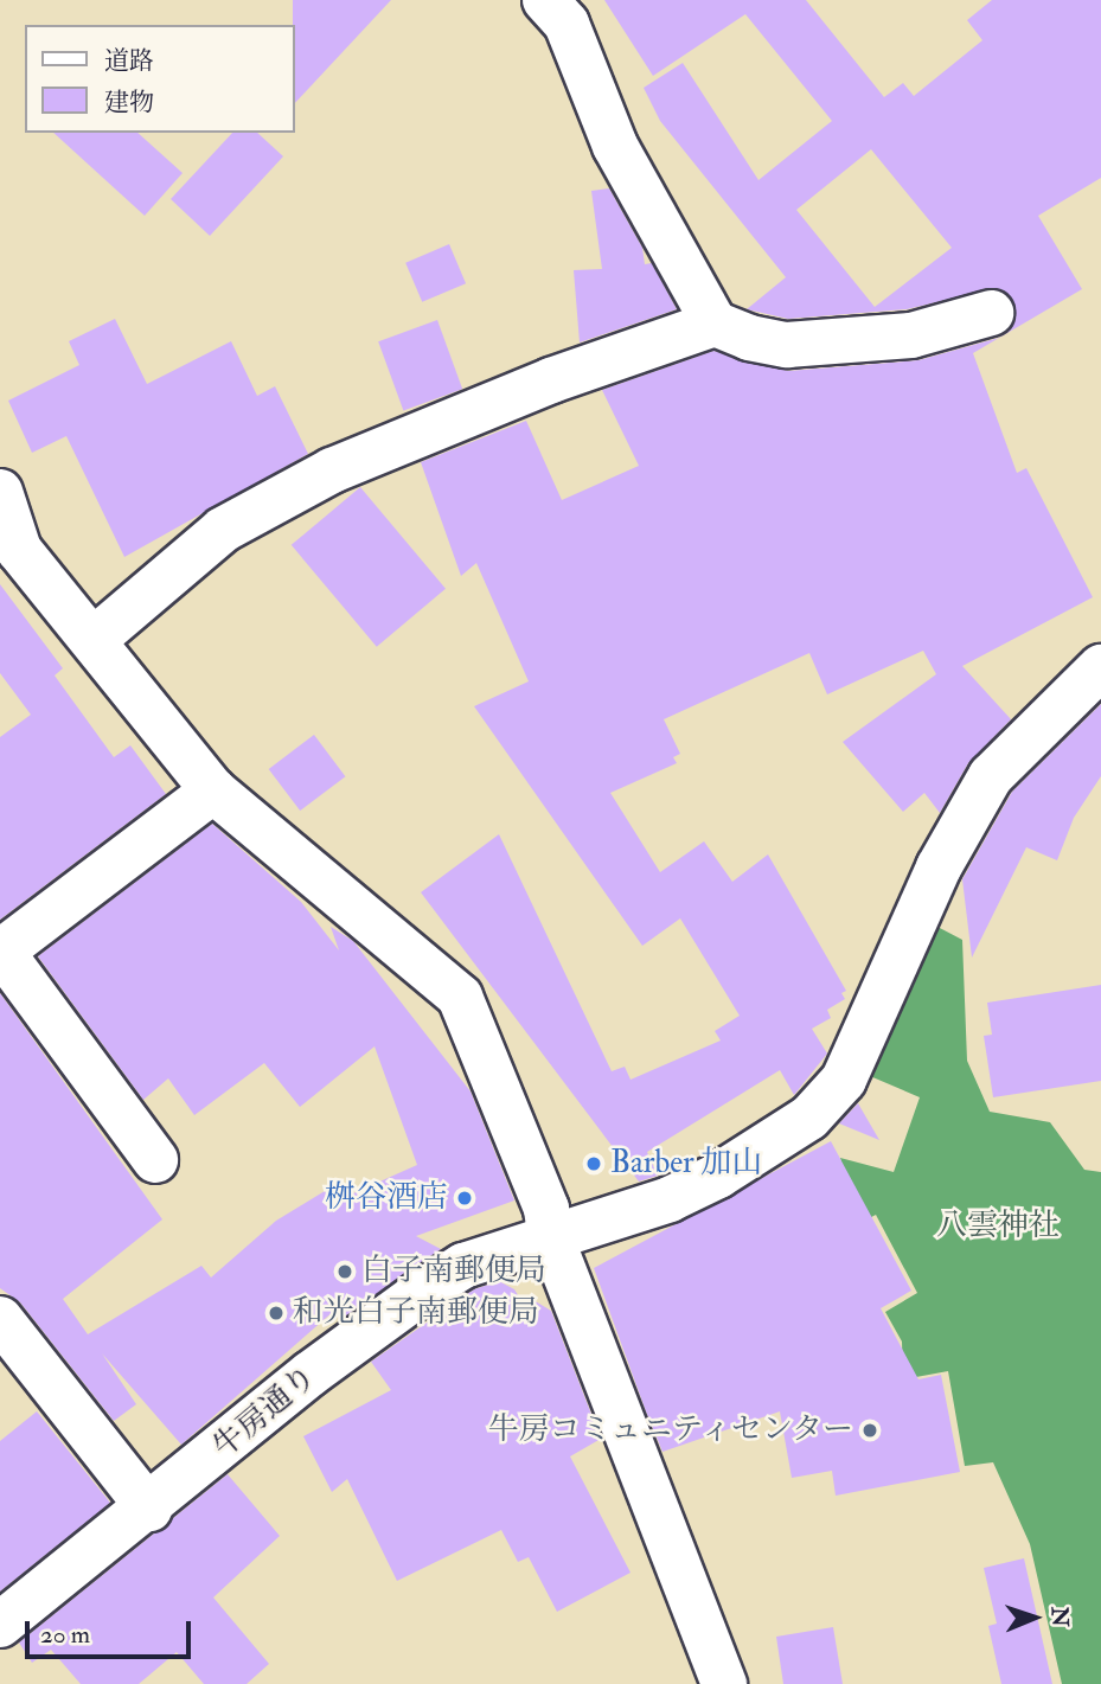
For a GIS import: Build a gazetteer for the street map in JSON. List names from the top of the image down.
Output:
{
  "streets": {
    "street": ["牛房通り"]
  },
  "parks": ["八雲神社"],
  "places": [
    "Barber 加山",
    "桝谷酒店",
    "白子南郵便局",
    "和光白子南郵便局",
    "牛房コミュニティセンター"
  ],
  "legend": ["道路", "建物"],
  "scale_bar": "20 m",
  "north": "right"
}
